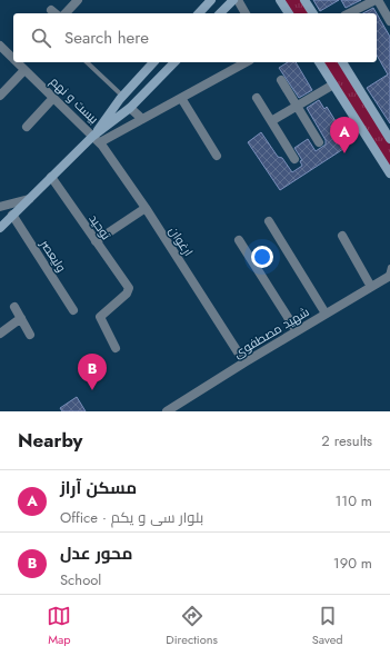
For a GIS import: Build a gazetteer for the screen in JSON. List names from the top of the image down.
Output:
{
  "streets": {
    "street": [
      "بیست و نهم",
      "توحید",
      "ارغوان",
      "ولیعصر",
      "شهید مصطفوی"
    ]
  },
  "crossings": [
    ["بیست و نهم", "ارغوان"],
    ["ارغوان", "شهید مصطفوی"]
  ],
  "page": {
    "search": "Search here",
    "pins": ["A", "B"],
    "heading": ["Nearby", "2 results"],
    "list": [
      {
        "mark": "A",
        "name": "مسکن آراز",
        "note": "Office · بلوار سی و یکم",
        "value": "110 m"
      },
      {
        "mark": "B",
        "name": "محور عدل",
        "note": "School",
        "value": "190 m"
      }
    ],
    "nav": ["Map", "Directions", "Saved"]
  }
}
